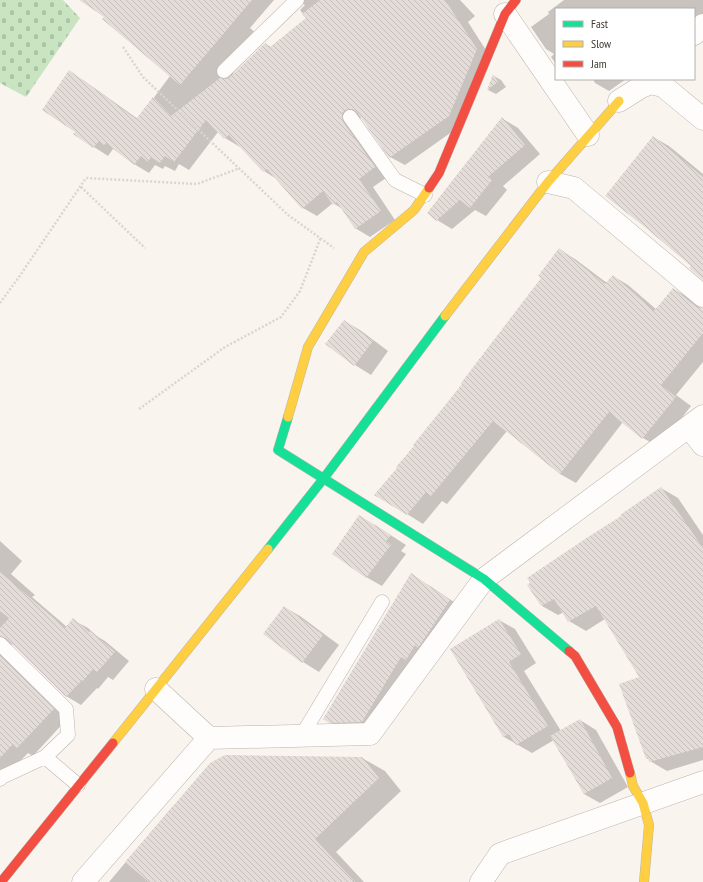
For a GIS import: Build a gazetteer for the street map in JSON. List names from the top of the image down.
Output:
{
  "legend": ["Fast", "Slow", "Jam"]
}
